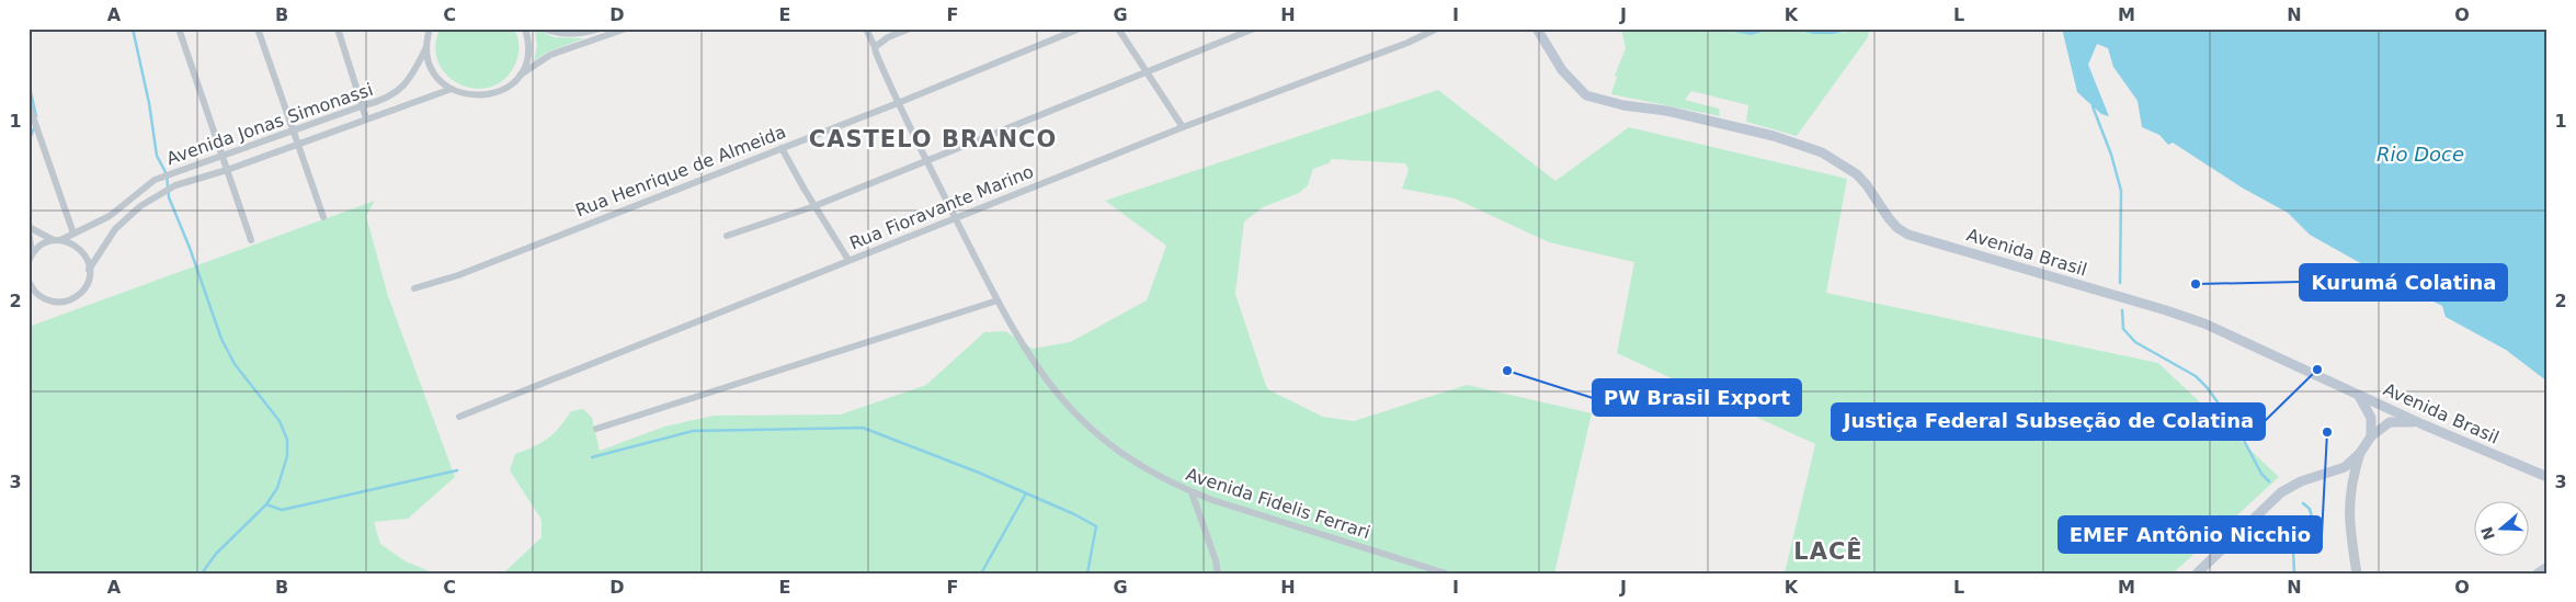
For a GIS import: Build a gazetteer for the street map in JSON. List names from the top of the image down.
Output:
{
  "streets": {
    "main road": ["Avenida Brasil"],
    "street": [
      "Avenida Jonas Simonassi",
      "Rua Henrique de Almeida",
      "Rua Fioravante Marino",
      "Avenida Fidelis Ferrari"
    ]
  },
  "crossings": [
    ["Rua Henrique de Almeida", "Avenida Fidelis Ferrari"],
    ["Rua Fioravante Marino", "Avenida Fidelis Ferrari"]
  ],
  "districts": ["CASTELO BRANCO", "LACÊ"],
  "water": ["Rio Doce"],
  "places": [
    "Kurumá Colatina",
    "Justiça Federal Subseção de Colatina",
    "PW Brasil Export",
    "EMEF Antônio Nicchio"
  ],
  "north": "left",
  "grid": {
    "columns": [
      "A",
      "B",
      "C",
      "D",
      "E",
      "F",
      "G",
      "H",
      "I",
      "J",
      "K",
      "L",
      "M",
      "N",
      "O"
    ],
    "rows": ["1", "2", "3"]
  }
}
